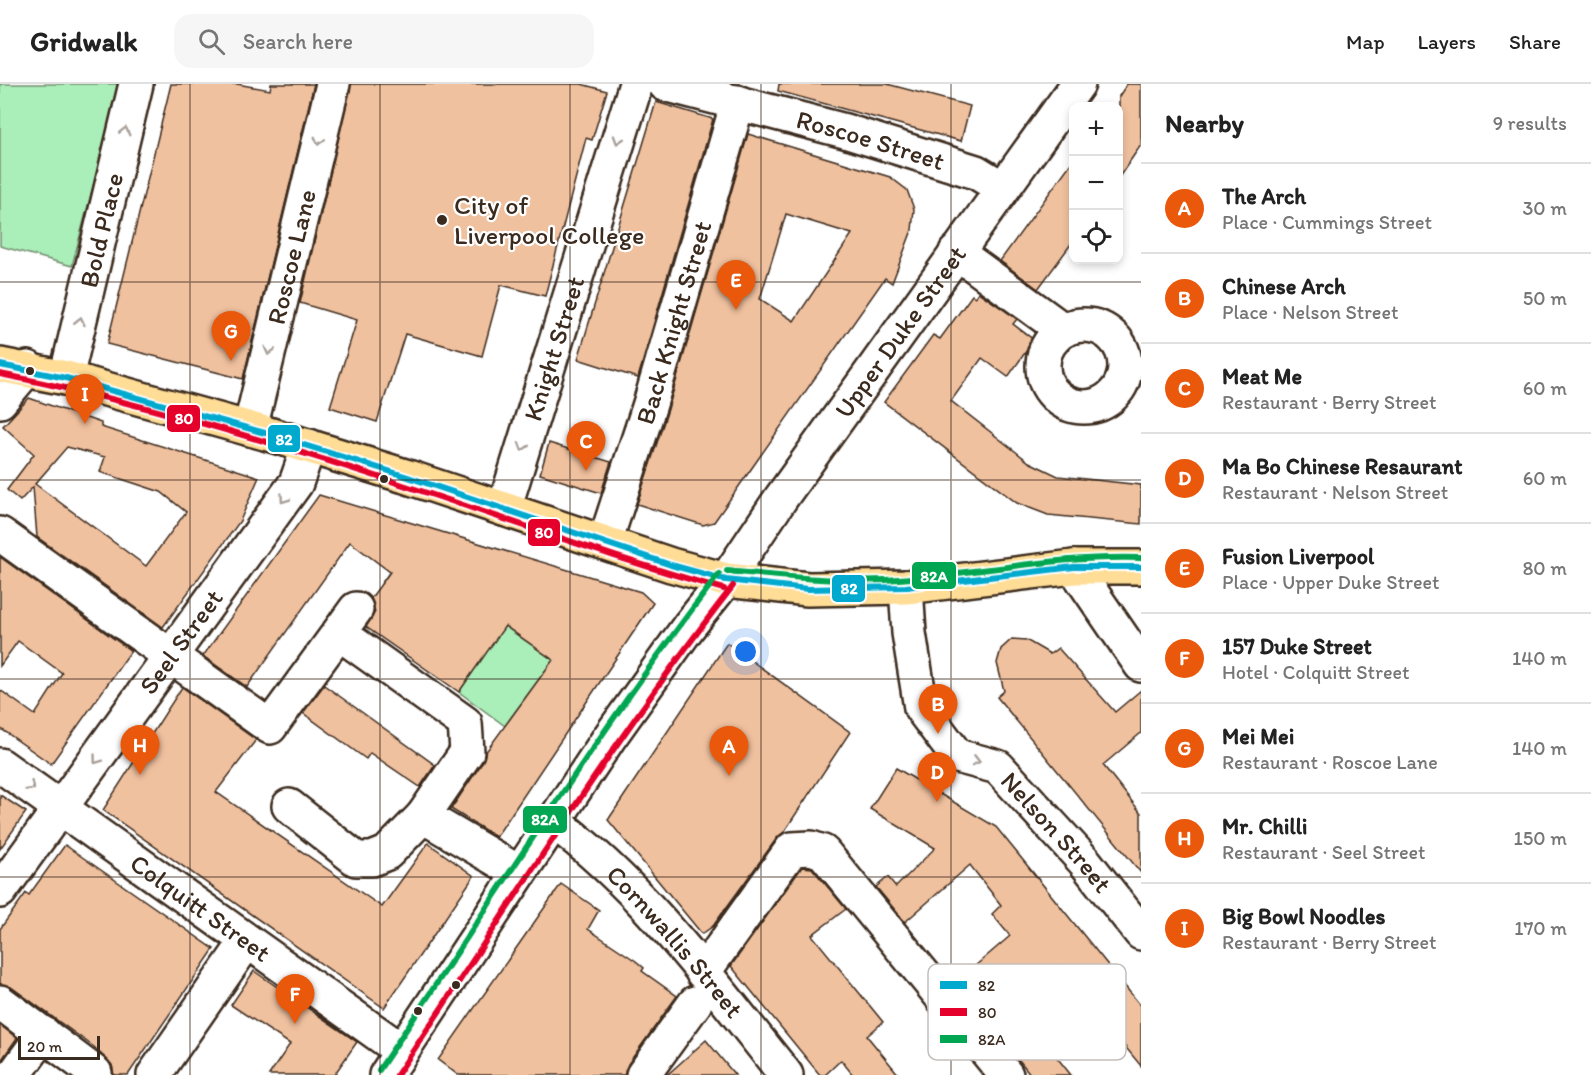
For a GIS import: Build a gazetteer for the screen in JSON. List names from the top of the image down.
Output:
{
  "streets": {
    "street": [
      "Roscoe Street",
      "Bold Place",
      "Roscoe Lane",
      "Back Knight Street",
      "Upper Duke Street",
      "Knight Street",
      "Seel Street",
      "Nelson Street",
      "Colquitt Street",
      "Cornwallis Street"
    ]
  },
  "crossings": [
    ["Roscoe Street", "Back Knight Street"],
    ["Roscoe Street", "Upper Duke Street"],
    ["Upper Duke Street", "Colquitt Street"],
    ["Upper Duke Street", "Cornwallis Street"],
    ["Seel Street", "Colquitt Street"]
  ],
  "one_way": [
    "Bold Place",
    "Roscoe Lane",
    "Knight Street",
    "Seel Street",
    "Nelson Street"
  ],
  "places": ["City of Liverpool College"],
  "lines": ["transit line 82", "transit line 80", "transit line 82A"],
  "legend": ["82", "80", "82A"],
  "scale_bar": "20 m",
  "page": {
    "header": "Gridwalk",
    "search": "Search here",
    "nav": ["Map", "Layers", "Share"],
    "heading": ["Nearby", "9 results"],
    "map_buttons": ["+", "−"],
    "list": [
      {
        "mark": "A",
        "name": "The Arch",
        "note": "Place · Cummings Street",
        "value": "30 m"
      },
      {
        "mark": "B",
        "name": "Chinese Arch",
        "note": "Place · Nelson Street",
        "value": "50 m"
      },
      {
        "mark": "C",
        "name": "Meat Me",
        "note": "Restaurant · Berry Street",
        "value": "60 m"
      },
      {
        "mark": "D",
        "name": "Ma Bo Chinese Resaurant",
        "note": "Restaurant · Nelson Street",
        "value": "60 m"
      },
      {
        "mark": "E",
        "name": "Fusion Liverpool",
        "note": "Place · Upper Duke Street",
        "value": "80 m"
      },
      {
        "mark": "F",
        "name": "157 Duke Street",
        "note": "Hotel · Colquitt Street",
        "value": "140 m"
      },
      {
        "mark": "G",
        "name": "Mei Mei",
        "note": "Restaurant · Roscoe Lane",
        "value": "140 m"
      },
      {
        "mark": "H",
        "name": "Mr. Chilli",
        "note": "Restaurant · Seel Street",
        "value": "150 m"
      },
      {
        "mark": "I",
        "name": "Big Bowl Noodles",
        "note": "Restaurant · Berry Street",
        "value": "170 m"
      }
    ],
    "pins": [
      "E",
      "G",
      "I",
      "C",
      "B",
      "H",
      "A",
      "D",
      "F"
    ],
    "scale": "20 m"
  }
}
